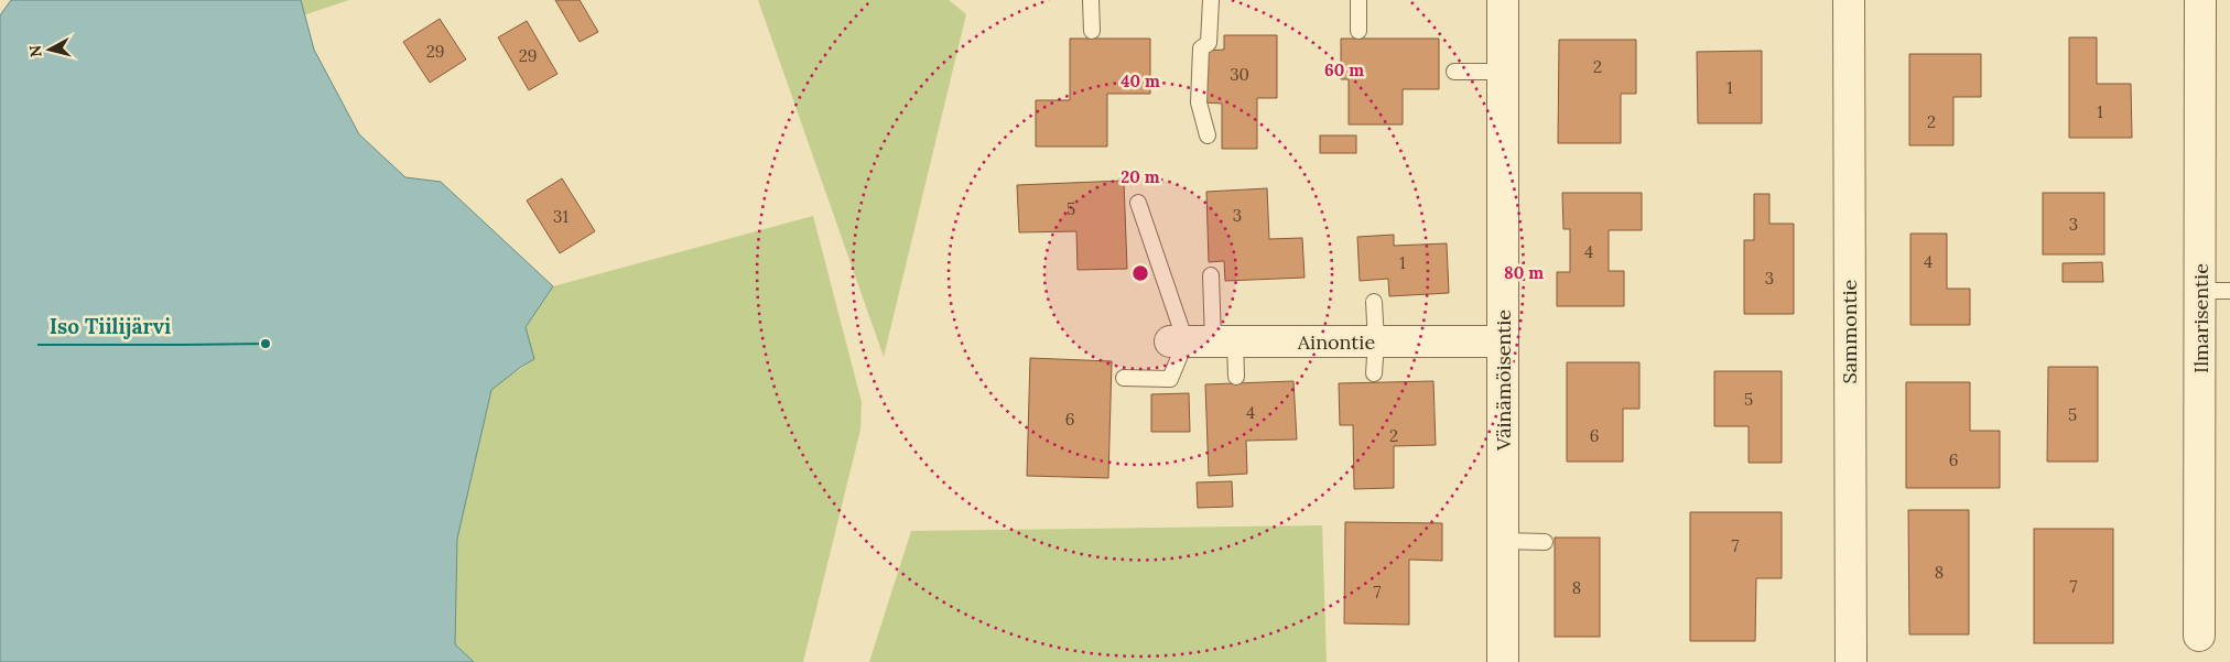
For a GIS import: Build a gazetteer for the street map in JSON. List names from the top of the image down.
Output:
{
  "streets": {
    "street": [
      "Ilmarisentie",
      "Sammontie",
      "Ainontie",
      "Väinämöisentie"
    ]
  },
  "crossings": [
    ["Ainontie", "Väinämöisentie"]
  ],
  "places": ["Iso Tiilijärvi"],
  "house_numbers": [
    "29",
    "29",
    "2",
    "30",
    "1",
    "1",
    "2",
    "5",
    "3",
    "31",
    "3",
    "4",
    "4",
    "1",
    "3",
    "5",
    "4",
    "5",
    "6",
    "2",
    "6",
    "6",
    "7",
    "8",
    "7",
    "8",
    "7"
  ],
  "north": "left",
  "rings": [
    "60 m",
    "40 m",
    "20 m",
    "80 m"
  ]
}
